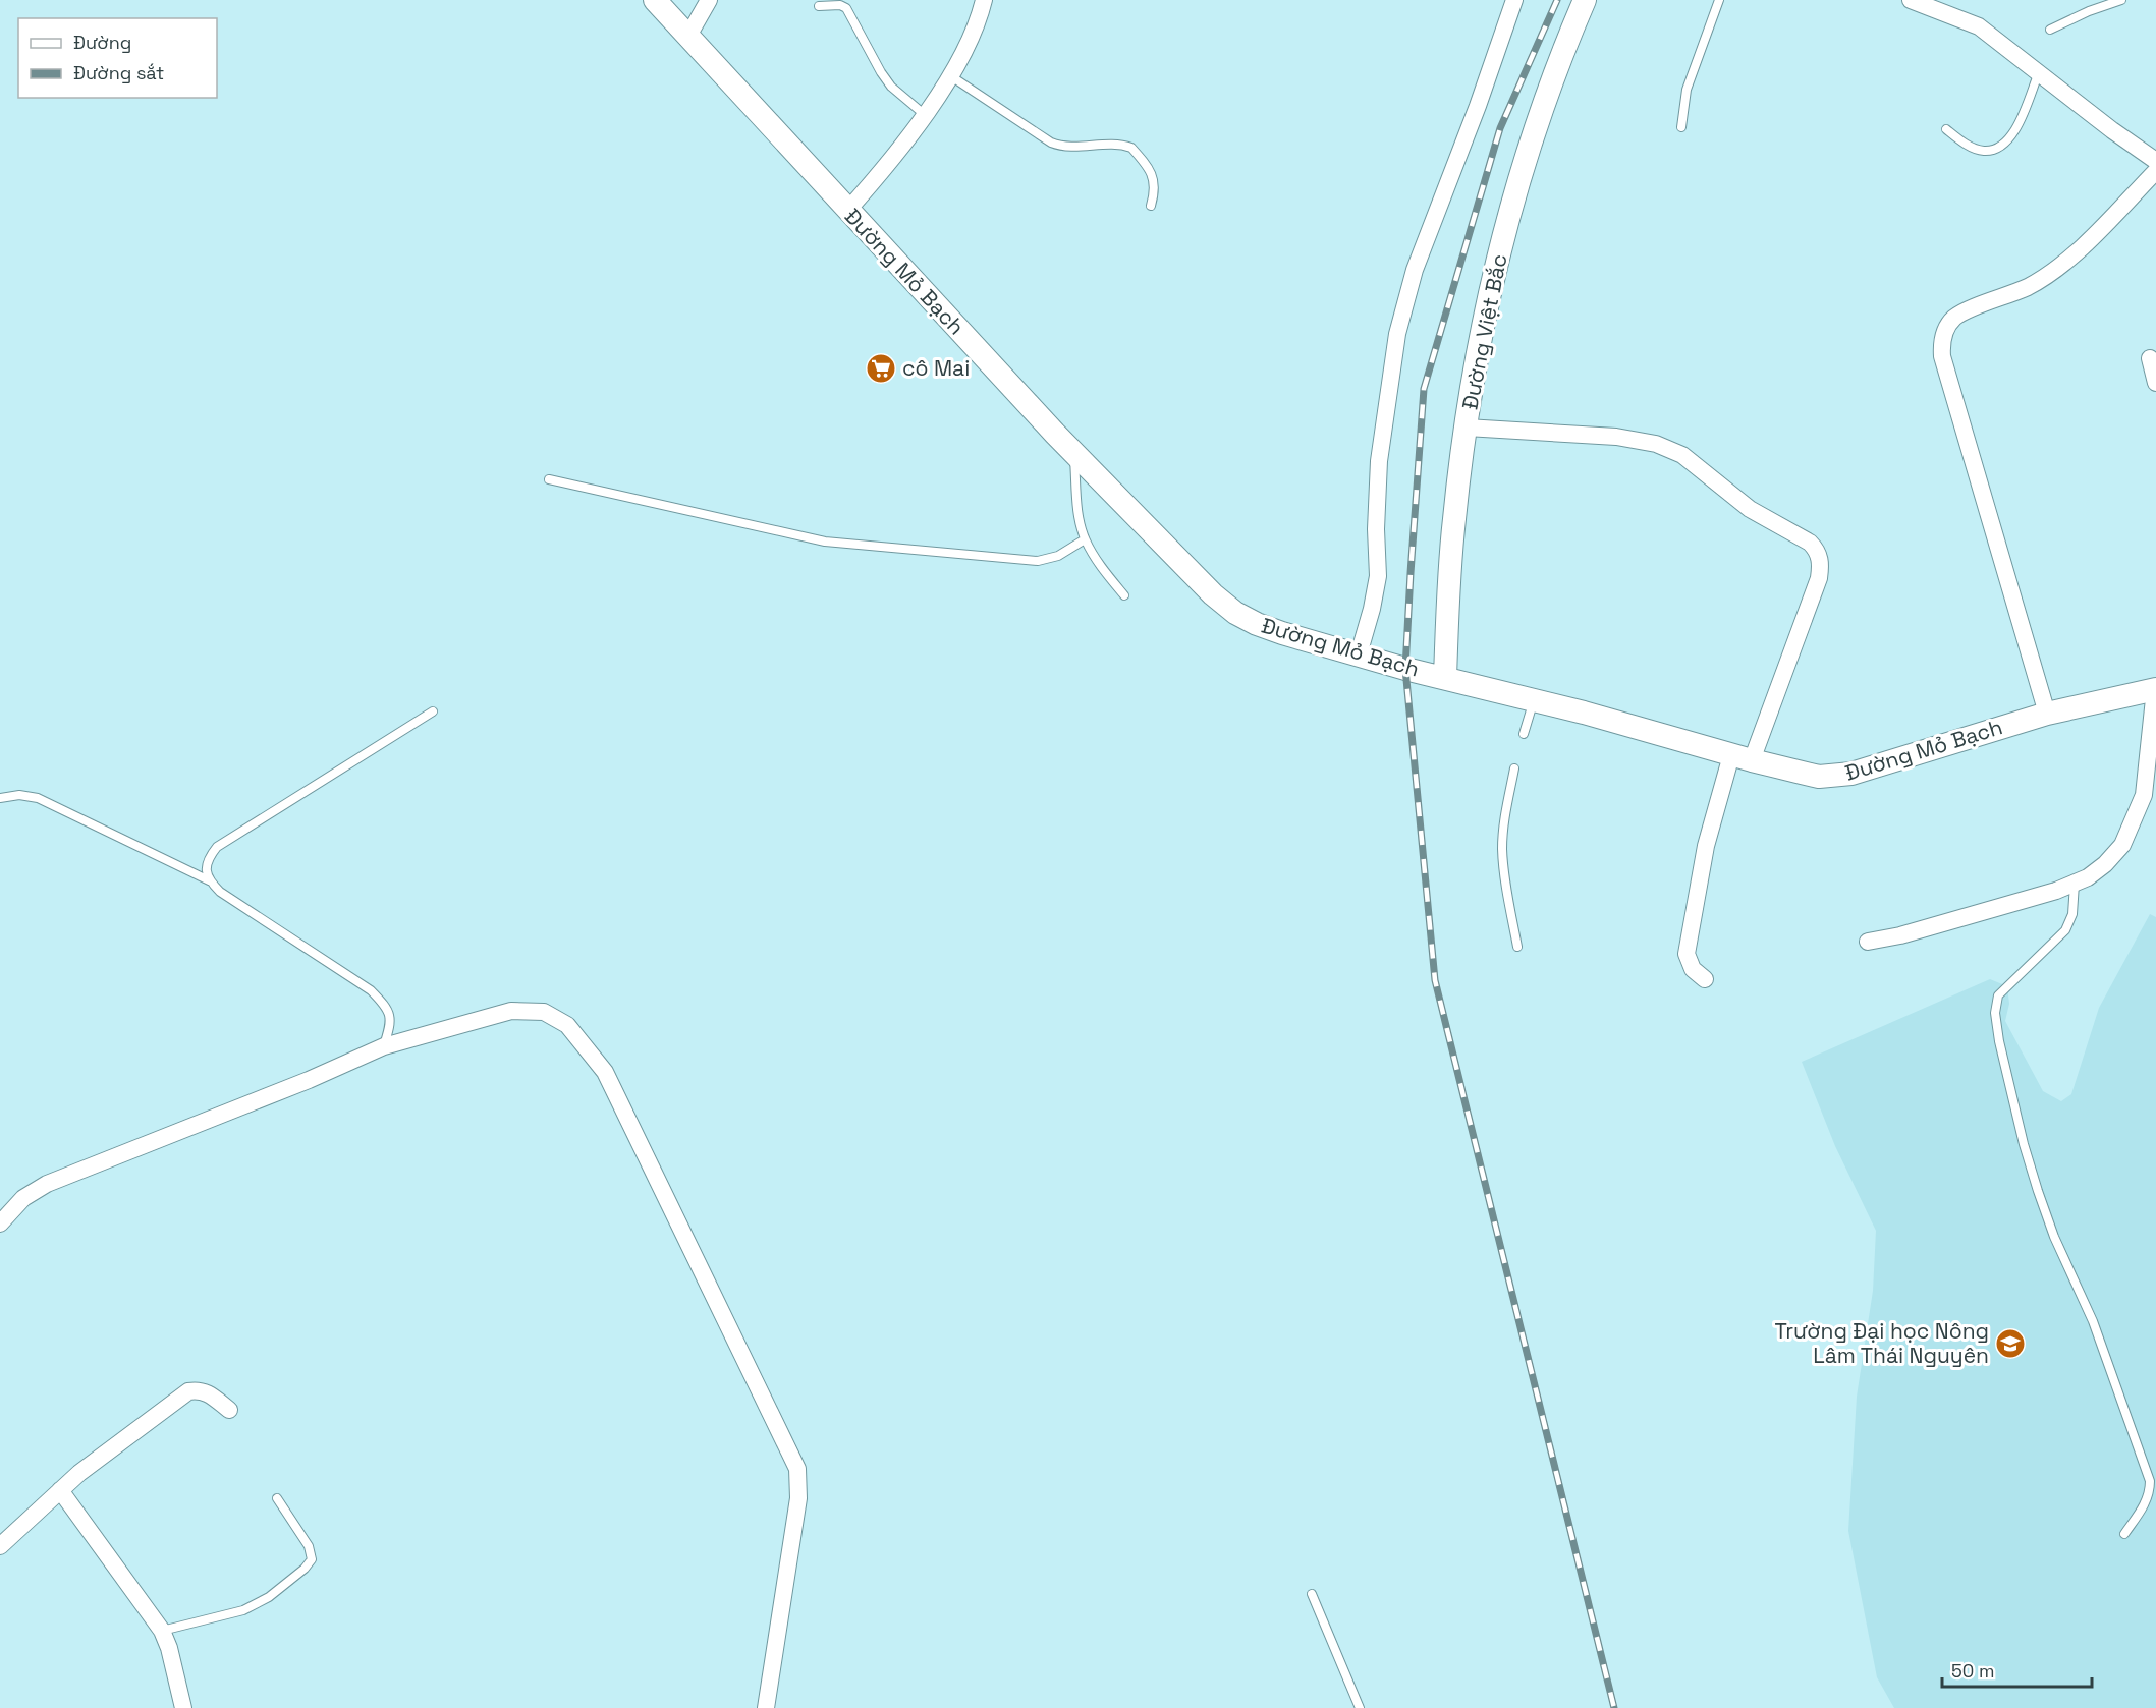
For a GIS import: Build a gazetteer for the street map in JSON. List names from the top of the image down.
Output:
{
  "streets": {
    "street": ["Đường Mỏ Bạch", "Đường Việt Bắc"]
  },
  "crossings": [
    ["Đường Mỏ Bạch", "Đường Việt Bắc"]
  ],
  "places": {
    "supermarket": ["cô Mai"],
    "school or university": ["Trường Đại học Nông Lâm Thái Nguyên"]
  },
  "legend": ["Đường", "Đường sắt"],
  "scale_bar": "50 m"
}
